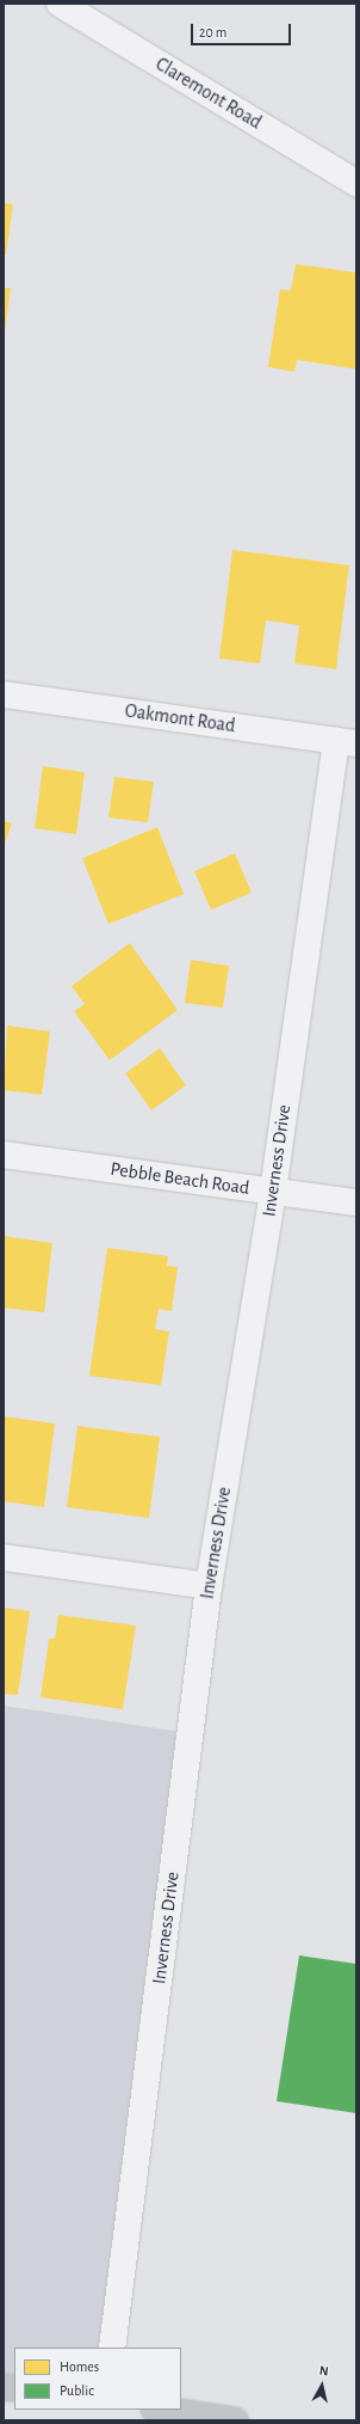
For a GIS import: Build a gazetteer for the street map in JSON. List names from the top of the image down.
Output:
{
  "streets": {
    "street": [
      "Claremont Road",
      "Oakmont Road",
      "Inverness Drive",
      "Pebble Beach Road"
    ]
  },
  "crossings": [
    ["Oakmont Road", "Inverness Drive"],
    ["Inverness Drive", "Pebble Beach Road"]
  ],
  "legend": ["Homes", "Public"],
  "scale_bar": "20 m",
  "north": "top"
}
